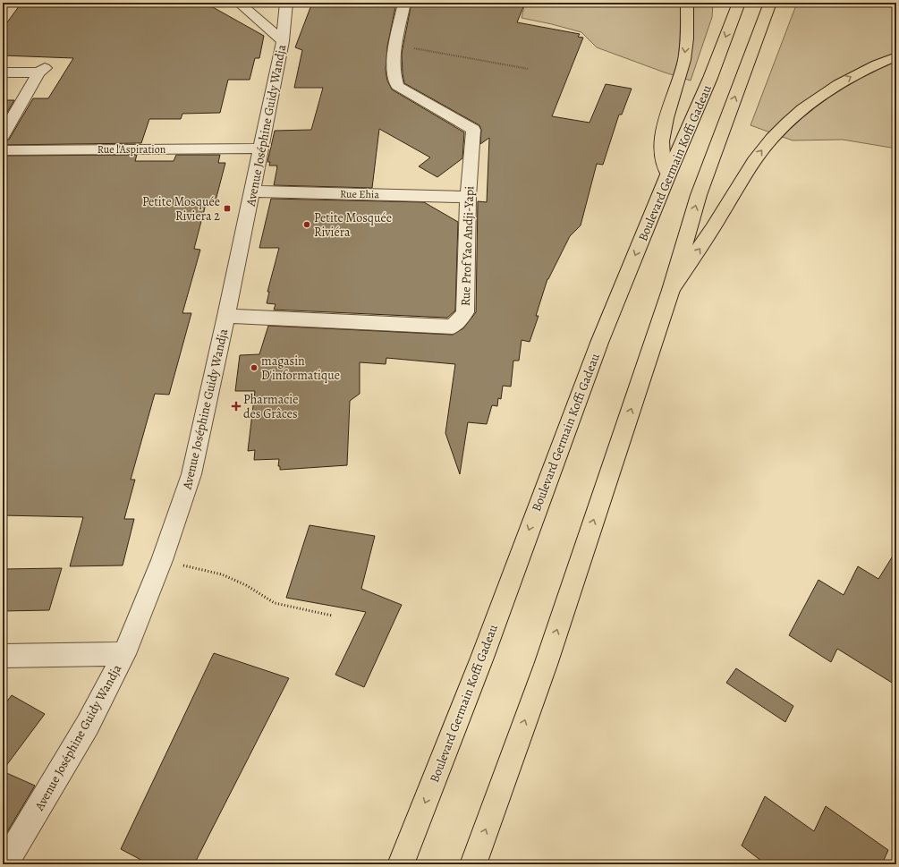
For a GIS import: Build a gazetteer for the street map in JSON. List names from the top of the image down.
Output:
{
  "streets": {
    "main road": ["Boulevard Germain Koffi Gadeau"],
    "street": [
      "Avenue Joséphine Guidy Wandja",
      "Rue l'Aspiration",
      "Rue Ehia",
      "Rue Prof Yao Andji-Yapi"
    ]
  },
  "crossings": [
    ["Avenue Joséphine Guidy Wandja", "Rue l'Aspiration"],
    ["Avenue Joséphine Guidy Wandja", "Rue Ehia"],
    ["Avenue Joséphine Guidy Wandja", "Rue Prof Yao Andji-Yapi"],
    ["Rue Ehia", "Rue Prof Yao Andji-Yapi"]
  ],
  "places": {
    "transit": ["Petite Mosquée Riviera 2"],
    "other": ["Petite Mosquée Riviéra", "magasin D'informatique"],
    "health": ["Pharmacie des Grâces"]
  }
}
